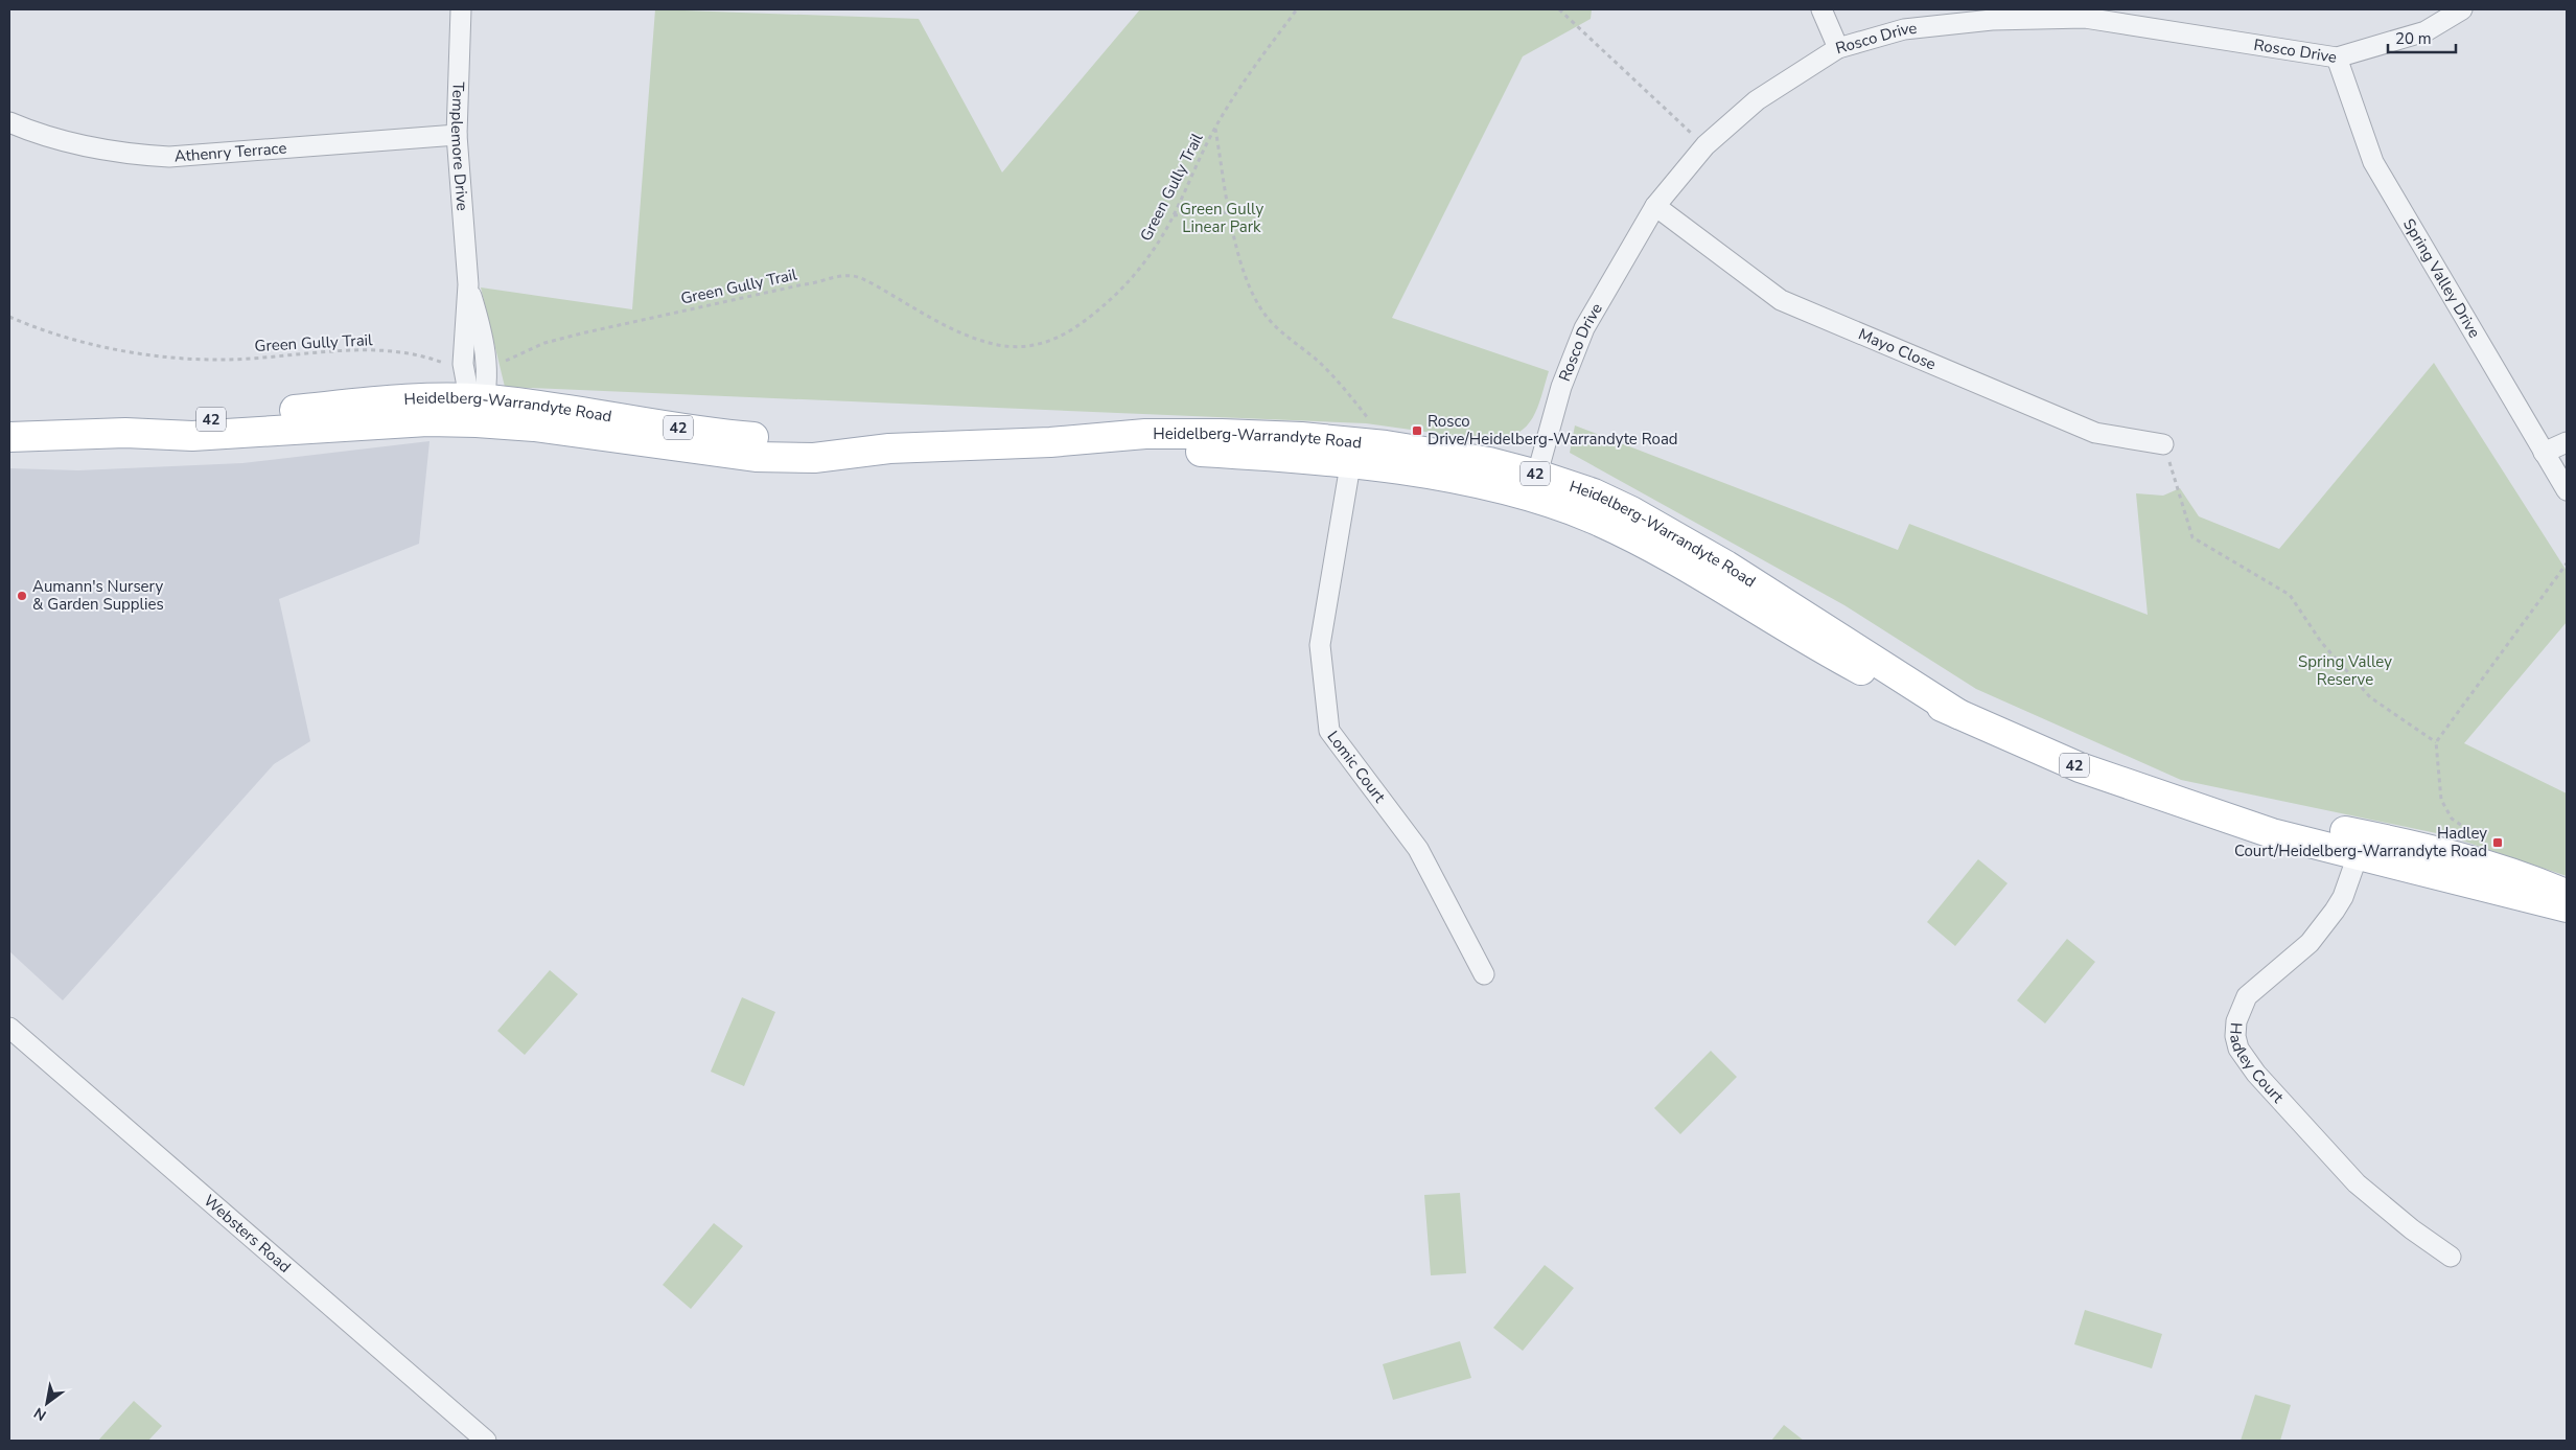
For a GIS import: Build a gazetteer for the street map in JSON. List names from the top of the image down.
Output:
{
  "streets": {
    "main road": ["Heidelberg-Warrandyte Road", "42"],
    "street": [
      "Rosco Drive",
      "Templemore Drive",
      "Athenry Terrace",
      "Spring Valley Drive",
      "Mayo Close",
      "Lomic Court",
      "Hadley Court",
      "Websters Road"
    ],
    "path": ["Green Gully Trail"]
  },
  "crossings": [
    ["Rosco Drive", "Spring Valley Drive"],
    ["Rosco Drive", "Mayo Close"],
    ["Rosco Drive", "Heidelberg-Warrandyte Road"],
    ["Templemore Drive", "Athenry Terrace"],
    ["Templemore Drive", "Green Gully Trail"],
    ["Templemore Drive", "Heidelberg-Warrandyte Road"],
    ["Heidelberg-Warrandyte Road", "Lomic Court"],
    ["Heidelberg-Warrandyte Road", "Hadley Court"]
  ],
  "parks": ["Green Gully Linear Park", "Spring Valley Reserve"],
  "places": {
    "transit": ["Rosco Drive/Heidelberg-Warrandyte Road", "Hadley Court/Heidelberg-Warrandyte Road"],
    "other": ["Aumann's Nursery & Garden Supplies"]
  },
  "scale_bar": "20 m",
  "north": "bottom left"
}
